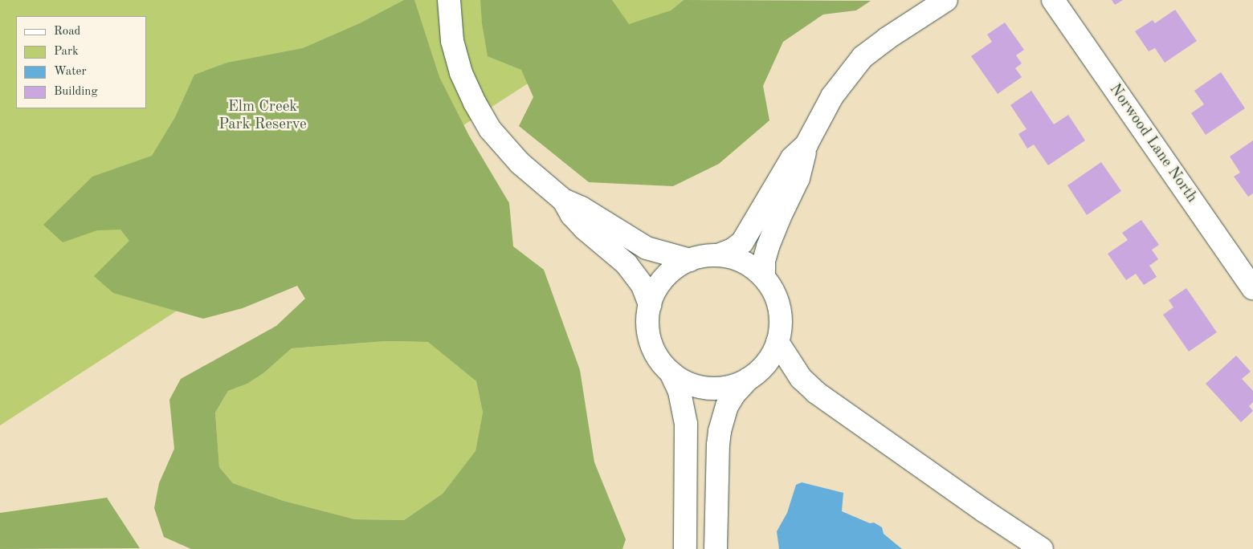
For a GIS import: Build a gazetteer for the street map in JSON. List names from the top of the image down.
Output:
{
  "streets": {
    "main road": ["Norwood Lane North"]
  },
  "parks": ["Elm Creek Park Reserve"],
  "legend": [
    "Road",
    "Park",
    "Water",
    "Building"
  ]
}
